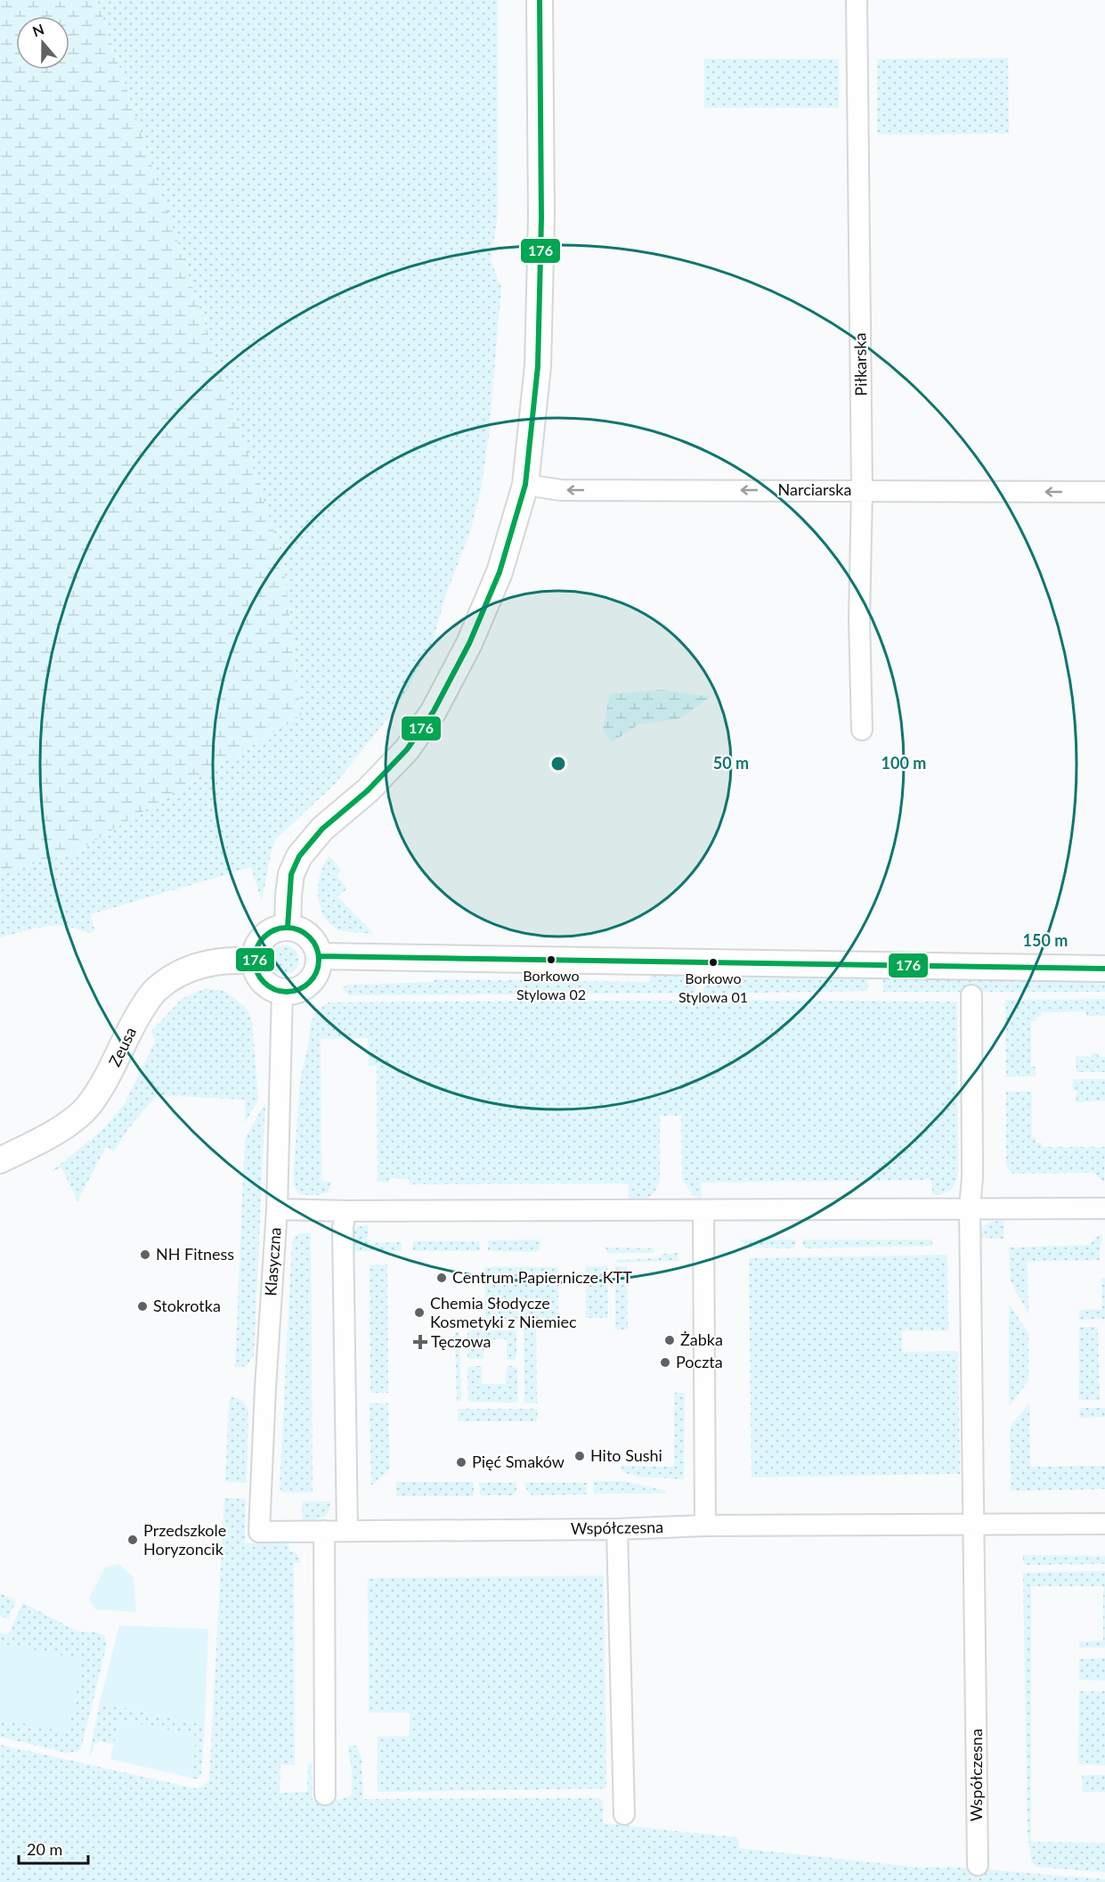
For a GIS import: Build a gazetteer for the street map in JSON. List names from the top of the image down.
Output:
{
  "streets": {
    "street": [
      "Piłkarska",
      "Narciarska",
      "Zeusa",
      "Klasyczna",
      "Współczesna"
    ]
  },
  "crossings": [
    ["Piłkarska", "Narciarska"],
    ["Zeusa", "Klasyczna"],
    ["Klasyczna", "Współczesna"]
  ],
  "one_way": ["Narciarska"],
  "places": {
    "other": [
      "Borkowo Stylowa 02",
      "Borkowo Stylowa 01",
      "NH Fitness",
      "Centrum Papiernicze KTT",
      "Stokrotka",
      "Chemia Słodycze Kosmetyki z Niemiec",
      "Żabka",
      "Poczta",
      "Hito Sushi",
      "Pięć Smaków",
      "Przedszkole Horyzoncik"
    ],
    "health": ["Tęczowa"]
  },
  "lines": ["transit line 176"],
  "scale_bar": "20 m",
  "north": "top",
  "rings": ["50 m", "100 m", "150 m"]
}
